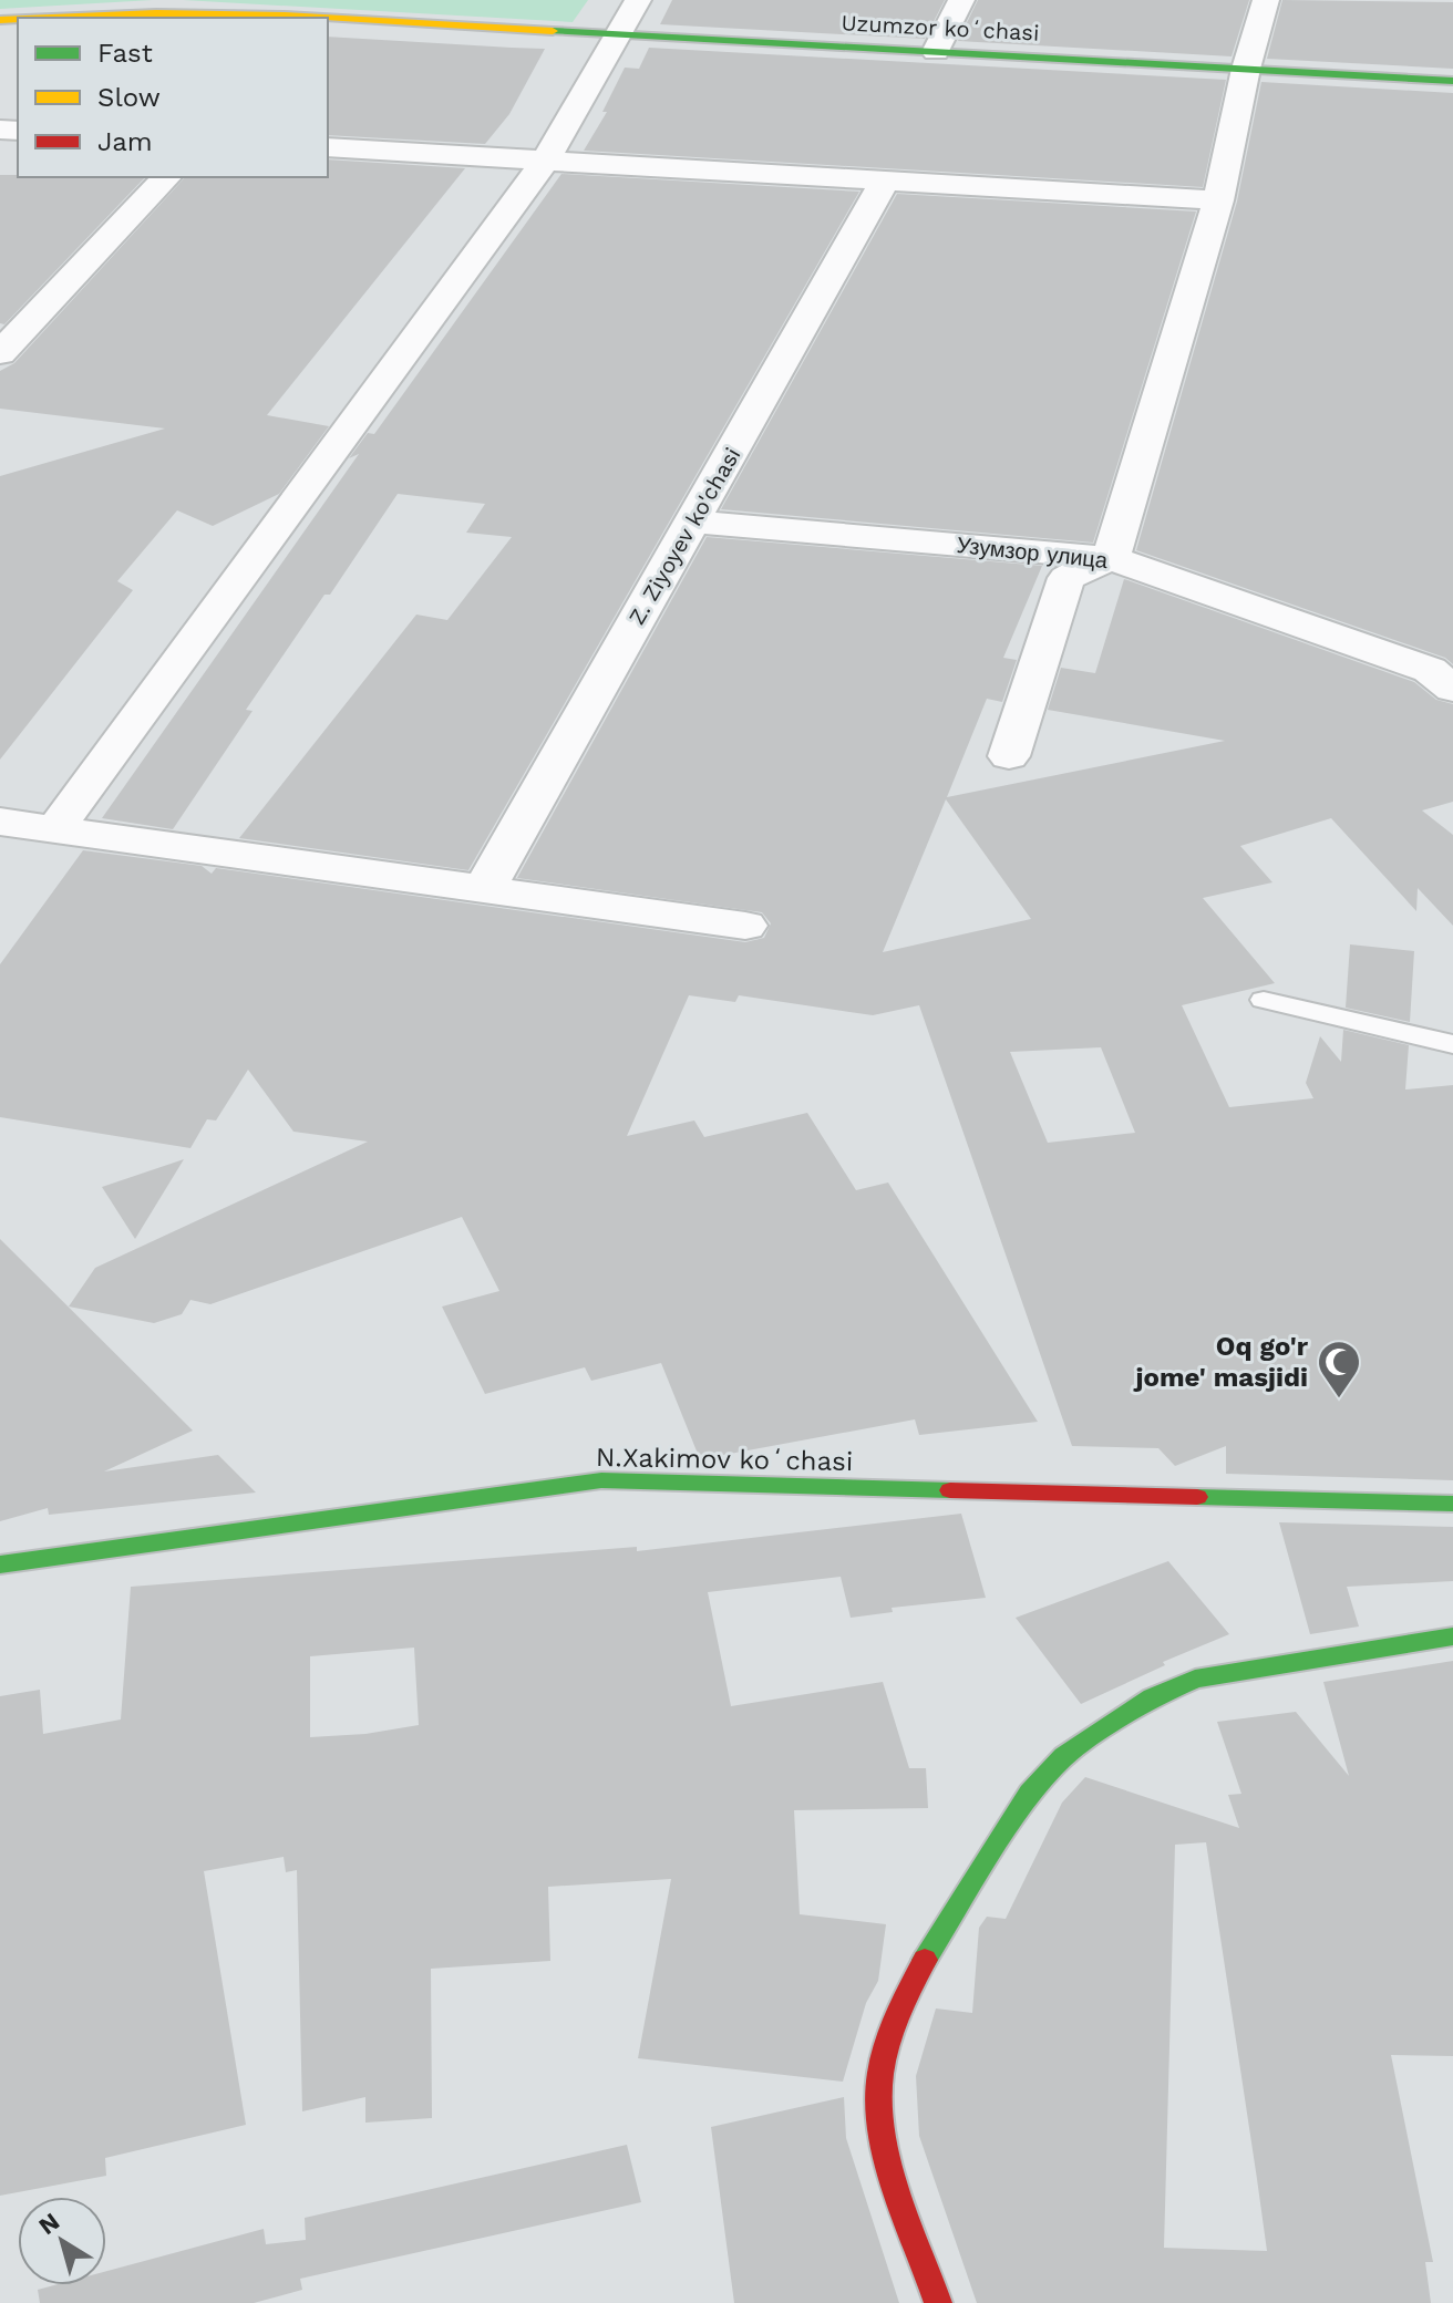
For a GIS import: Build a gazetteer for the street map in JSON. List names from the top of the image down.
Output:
{
  "streets": {
    "street": [
      "Uzumzor koʻchasi",
      "Z. Ziyoyev ko'chasi",
      "Узумзор улица",
      "N.Xakimov koʻchasi"
    ]
  },
  "crossings": [
    ["Z. Ziyoyev ko'chasi", "Узумзор улица"]
  ],
  "places": {
    "mosque": ["Oq go'r jome' masjidi"]
  },
  "legend": ["Fast", "Slow", "Jam"],
  "north": "top left"
}
